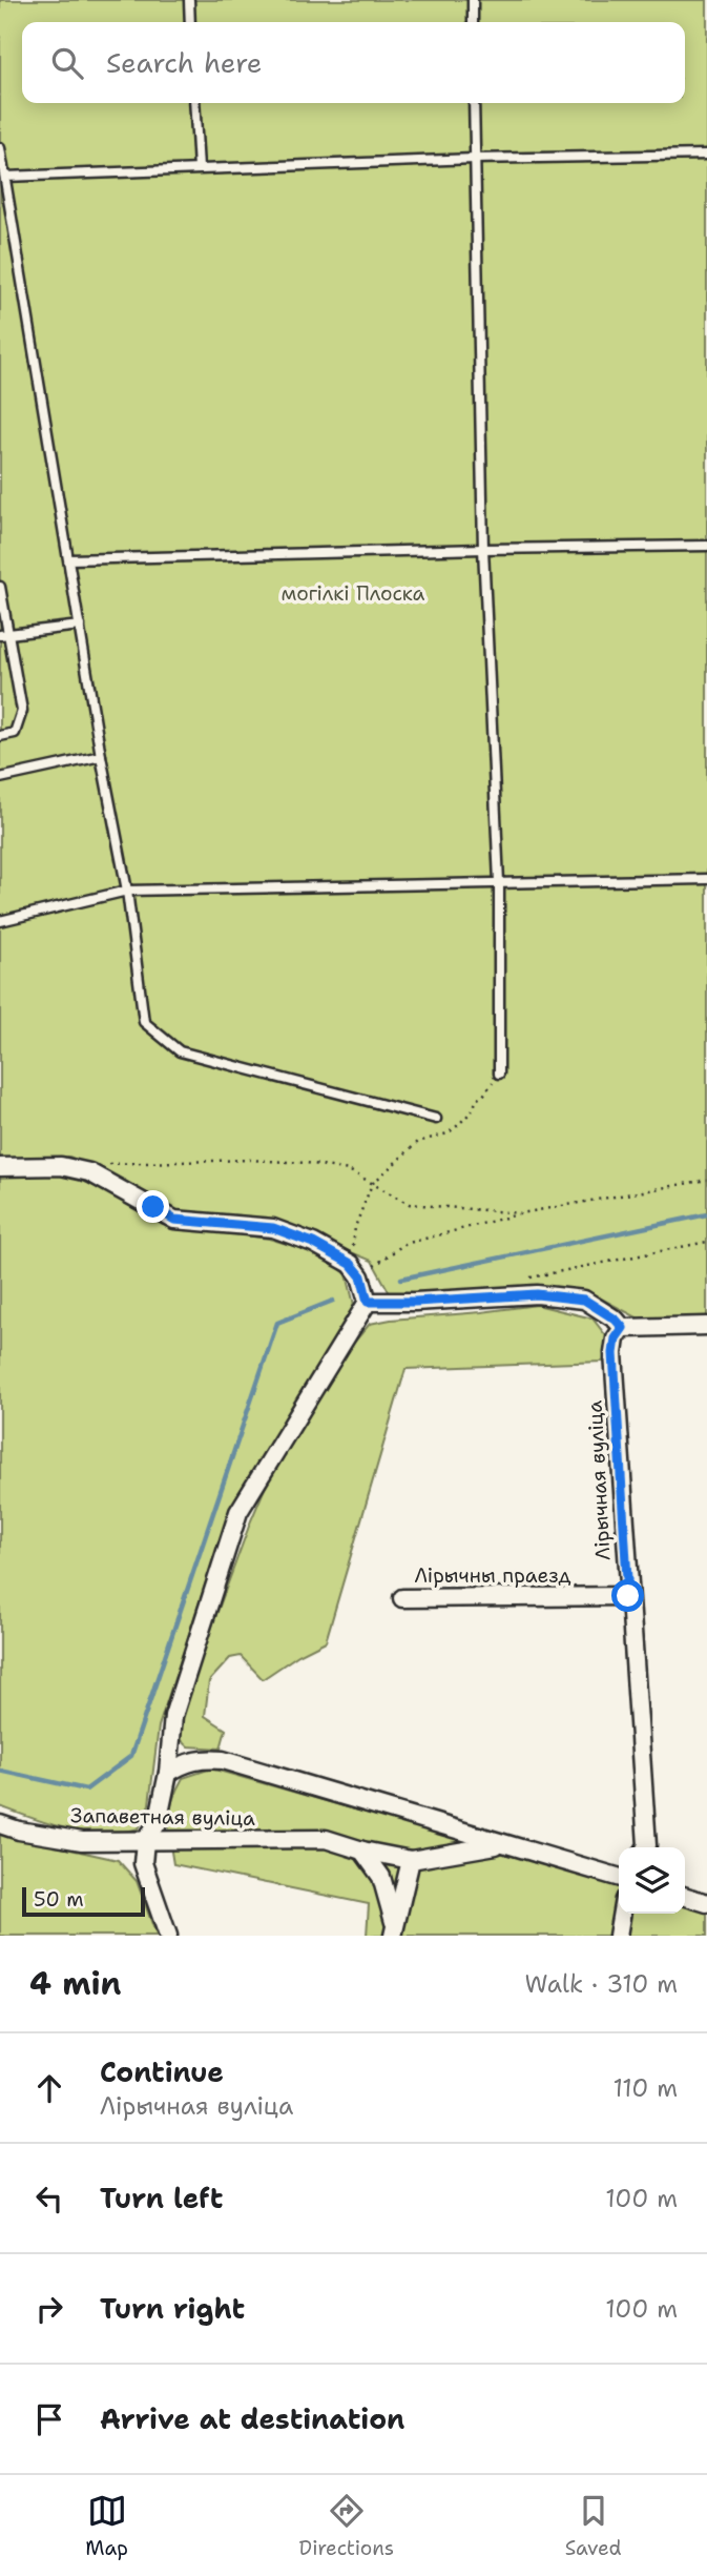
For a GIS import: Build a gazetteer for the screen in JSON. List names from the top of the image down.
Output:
{
  "streets": {
    "street": ["Лірычная вуліца", "Лірычны праезд", "Запаветная вуліца"]
  },
  "crossings": [
    ["Лірычная вуліца", "Лірычны праезд"]
  ],
  "parks": ["могілкі Плоска"],
  "scale_bar": "50 m",
  "page": {
    "search": "Search here",
    "scale": "50 m",
    "heading": ["4 min", "Walk · 310 m"],
    "list": [
      ["Continue", "Лірычная вуліца", "110 m"],
      ["Turn left", "100 m"],
      ["Turn right", "100 m"],
      "Arrive at destination"
    ],
    "nav": ["Map", "Directions", "Saved"]
  }
}
